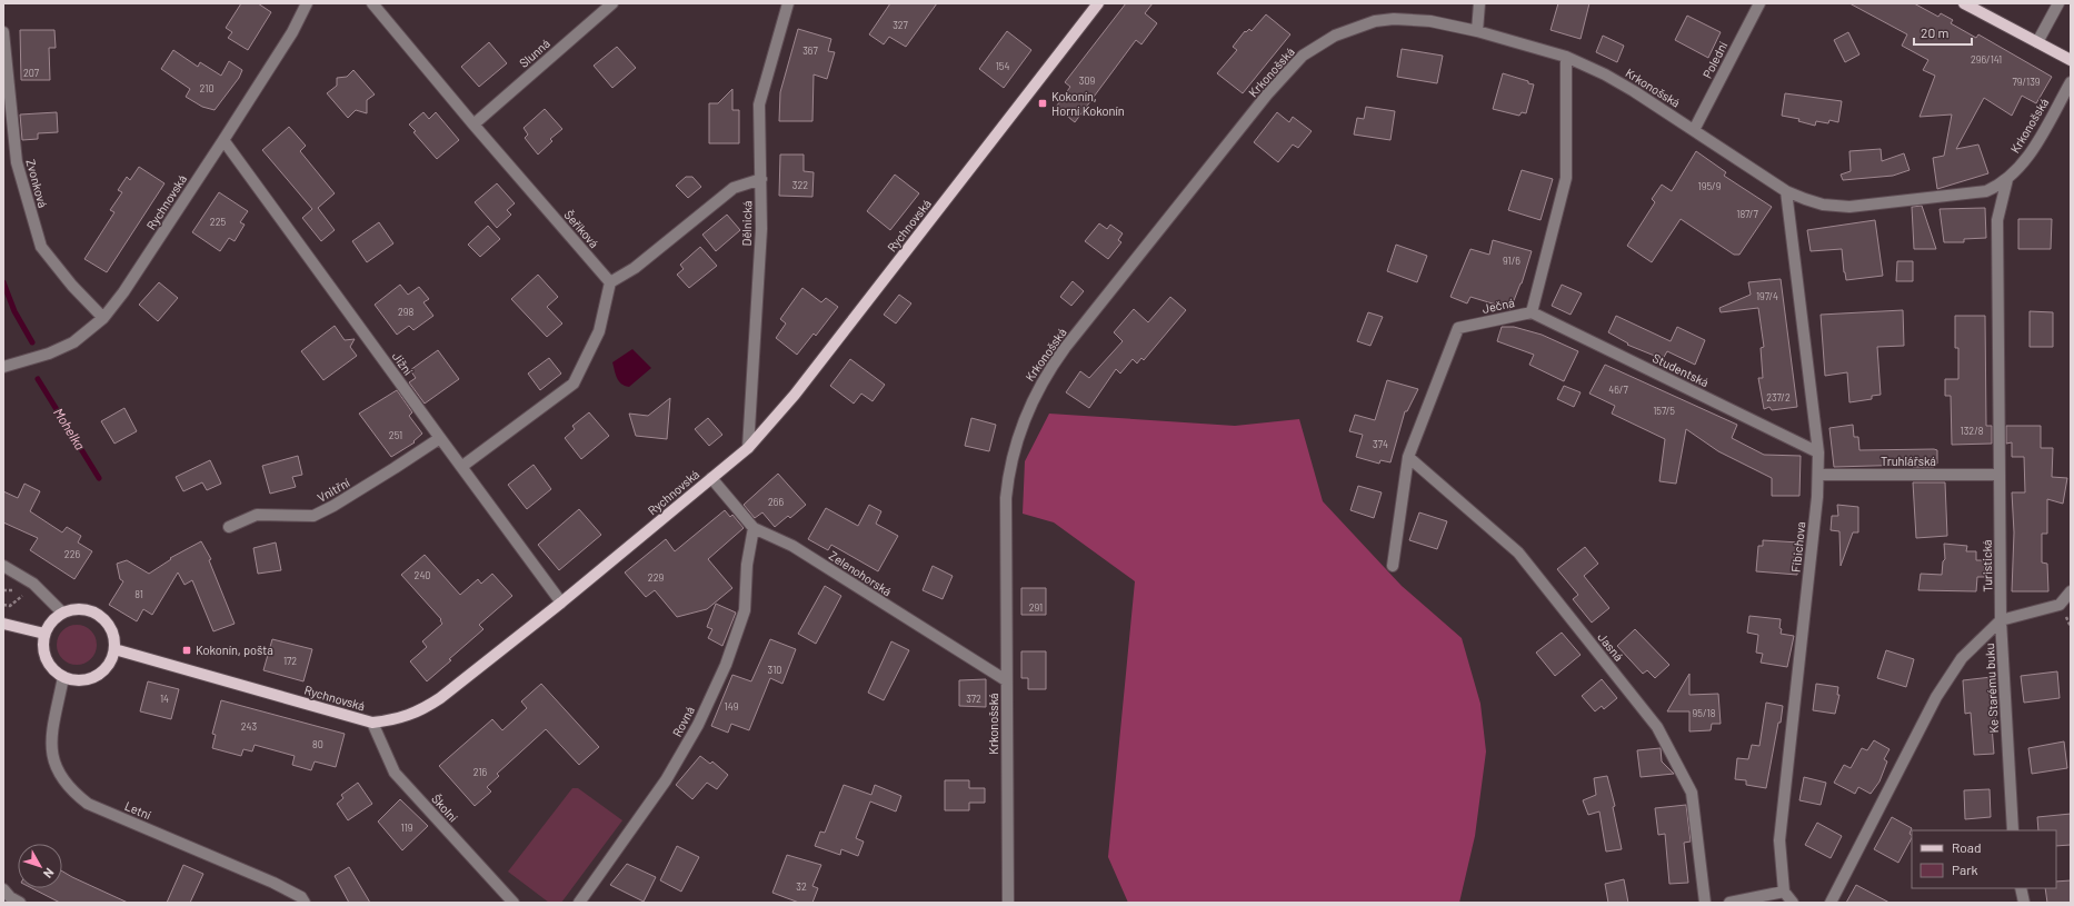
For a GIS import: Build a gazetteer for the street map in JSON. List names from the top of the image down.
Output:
{
  "streets": {
    "main road": ["Rychnovská"],
    "street": [
      "Slunná",
      "Polední",
      "Krkonošská",
      "Zvonková",
      "Dělnická",
      "Šeříková",
      "Ječná",
      "Jižní",
      "Studentská",
      "Truhlářská",
      "Vnitřní",
      "Fibichova",
      "Turistická",
      "Zelenohorská",
      "Jasná",
      "Ke Starému buku",
      "Rovná",
      "Školní",
      "Letní"
    ]
  },
  "crossings": [
    ["Slunná", "Šeříková"],
    ["Polední", "Krkonošská"],
    ["Krkonošská", "Ječná"],
    ["Krkonošská", "Fibichova"],
    ["Krkonošská", "Turistická"],
    ["Krkonošská", "Zelenohorská"],
    ["Zvonková", "Rychnovská"],
    ["Rychnovská", "Dělnická"],
    ["Rychnovská", "Jižní"],
    ["Rychnovská", "Zelenohorská"],
    ["Rychnovská", "Školní"],
    ["Rychnovská", "Letní"],
    ["Ječná", "Studentská"],
    ["Ječná", "Jasná"],
    ["Jižní", "Vnitřní"],
    ["Studentská", "Fibichova"],
    ["Truhlářská", "Fibichova"],
    ["Truhlářská", "Turistická"],
    ["Turistická", "Ke Starému buku"],
    ["Zelenohorská", "Rovná"]
  ],
  "water": ["Mohelka"],
  "places": {
    "transit": ["Kokonín, Horní Kokonín", "Kokonín, pošta"]
  },
  "house_numbers": [
    "327",
    "367",
    "296/141",
    "154",
    "207",
    "309",
    "79/139",
    "210",
    "322",
    "195/9",
    "187/7",
    "225",
    "91/6",
    "197/4",
    "298",
    "46/7",
    "237/2",
    "157/5",
    "132/8",
    "251",
    "374",
    "266",
    "226",
    "240",
    "229",
    "81",
    "291",
    "172",
    "310",
    "14",
    "372",
    "149",
    "95/18",
    "243",
    "80",
    "216",
    "119",
    "32"
  ],
  "legend": ["Road", "Park"],
  "scale_bar": "20 m",
  "north": "bottom right"
}
